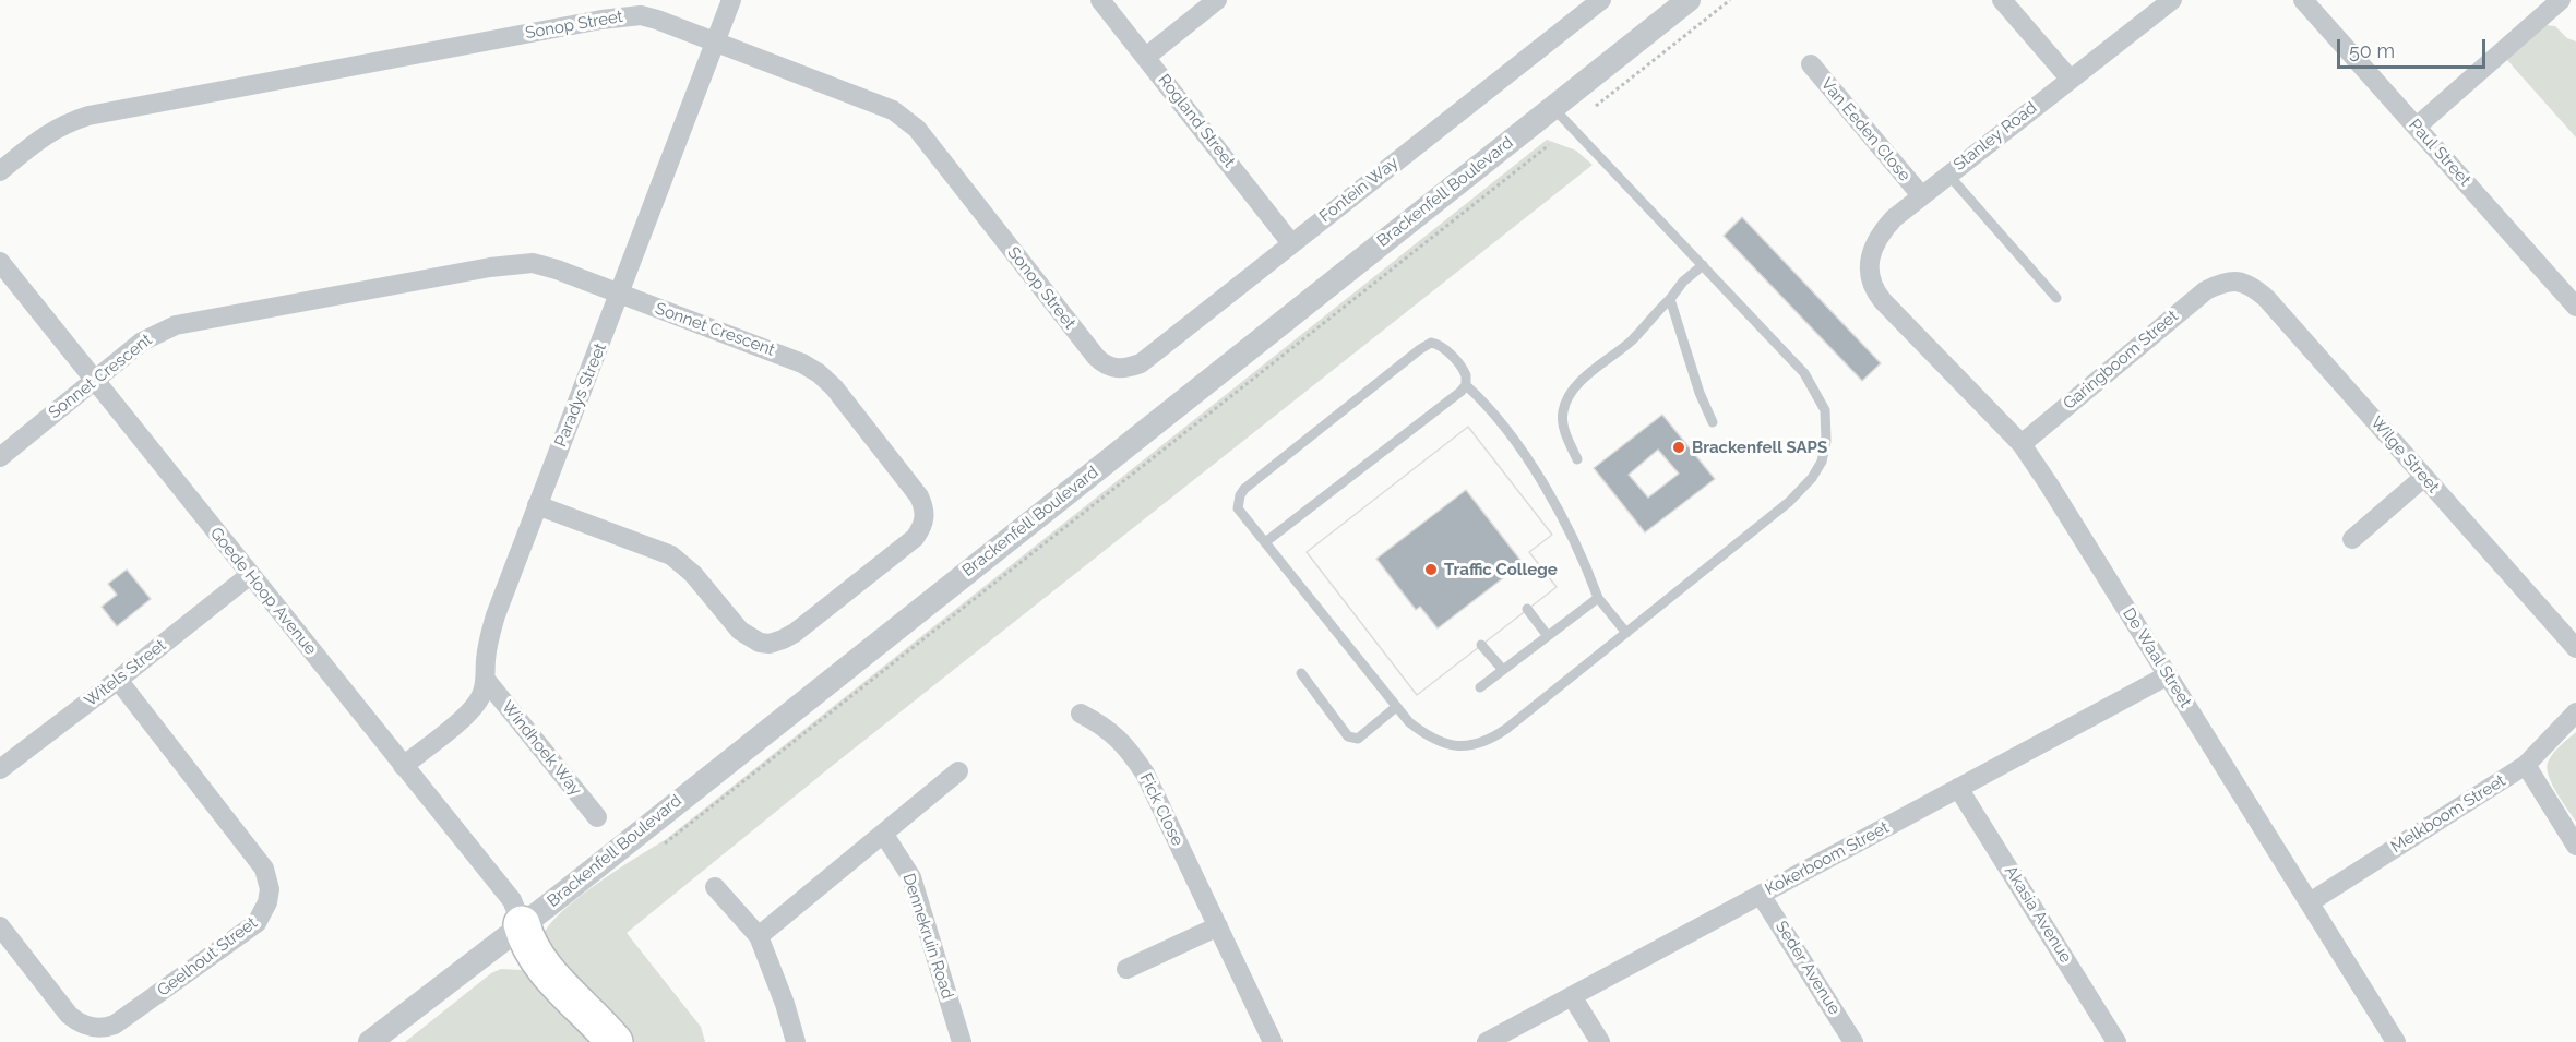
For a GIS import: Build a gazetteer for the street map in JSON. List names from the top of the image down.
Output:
{
  "streets": {
    "street": [
      "Sonop Street",
      "Rogland Street",
      "Van Eeden Close",
      "Stanley Road",
      "Paul Street",
      "Fontein Way",
      "Brackenfell Boulevard",
      "Sonnet Crescent",
      "Garingboom Street",
      "Paradys Street",
      "Wilge Street",
      "Goede Hoop Avenue",
      "De Waal Street",
      "Witels Street",
      "Windhoek Way",
      "Fick Close",
      "Melkboom Street",
      "Kokerboom Street",
      "Akasia Avenue",
      "Dennekruin Road",
      "Geelhout Street",
      "Seder Avenue"
    ]
  },
  "crossings": [
    ["Sonop Street", "Fontein Way"],
    ["Sonop Street", "Paradys Street"],
    ["Rogland Street", "Fontein Way"],
    ["Van Eeden Close", "Stanley Road"],
    ["Stanley Road", "De Waal Street"],
    ["Brackenfell Boulevard", "Goede Hoop Avenue"],
    ["Sonnet Crescent", "Paradys Street"],
    ["Sonnet Crescent", "Goede Hoop Avenue"],
    ["Garingboom Street", "Wilge Street"],
    ["Garingboom Street", "De Waal Street"],
    ["Paradys Street", "Goede Hoop Avenue"],
    ["Paradys Street", "Windhoek Way"],
    ["Goede Hoop Avenue", "Witels Street"],
    ["De Waal Street", "Melkboom Street"],
    ["De Waal Street", "Kokerboom Street"],
    ["Witels Street", "Geelhout Street"],
    ["Kokerboom Street", "Akasia Avenue"],
    ["Kokerboom Street", "Seder Avenue"]
  ],
  "places": ["Brackenfell SAPS", "Traffic College"],
  "scale_bar": "50 m"
}
